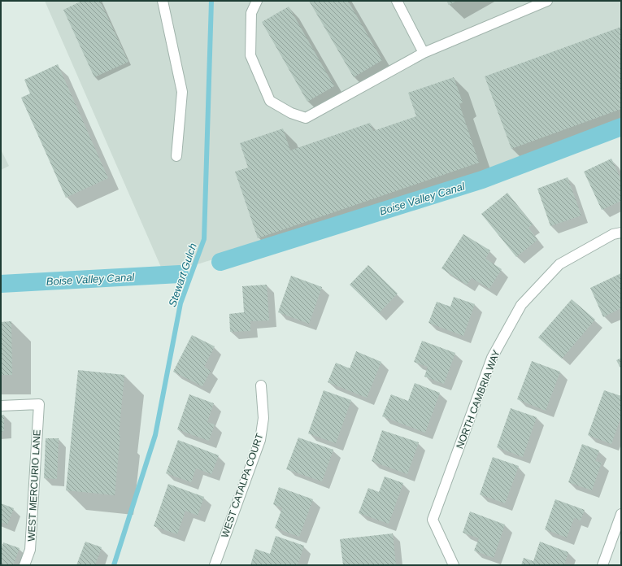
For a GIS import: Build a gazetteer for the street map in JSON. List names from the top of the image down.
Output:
{
  "streets": {
    "street": ["NORTH CAMBRIA WAY", "WEST MERCURIO LANE", "WEST CATALPA COURT"]
  },
  "water": ["Boise Valley Canal", "Stewart Gulch"]
}
